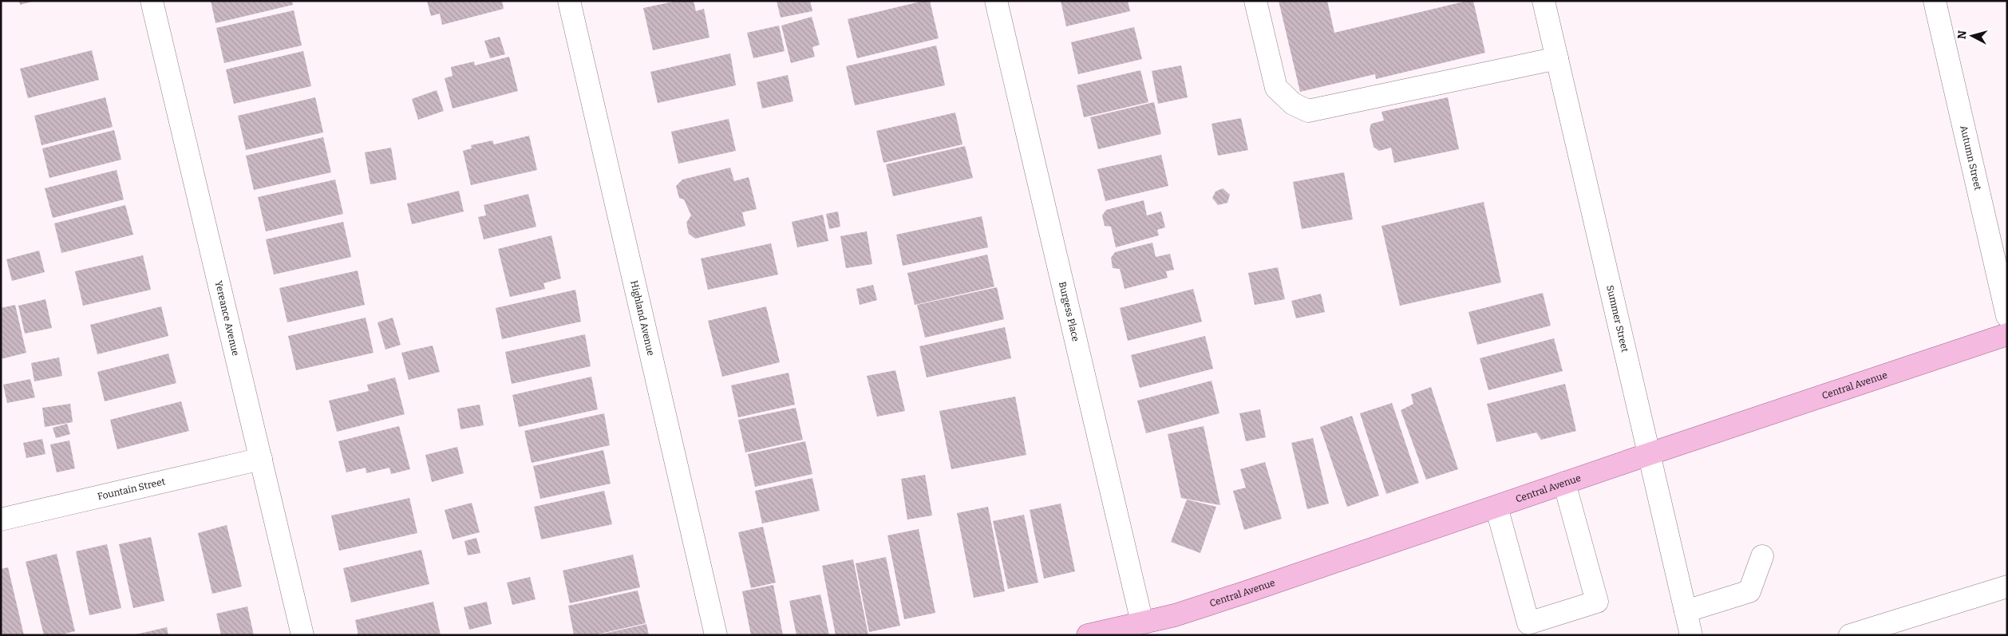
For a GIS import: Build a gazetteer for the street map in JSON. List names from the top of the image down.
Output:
{
  "streets": {
    "main road": ["Central Avenue"],
    "street": [
      "Autumn Street",
      "Burgess Place",
      "Yereance Avenue",
      "Highland Avenue",
      "Summer Street",
      "Fountain Street"
    ]
  },
  "crossings": [
    ["Burgess Place", "Central Avenue"],
    ["Yereance Avenue", "Fountain Street"],
    ["Summer Street", "Central Avenue"]
  ],
  "north": "left"
}
